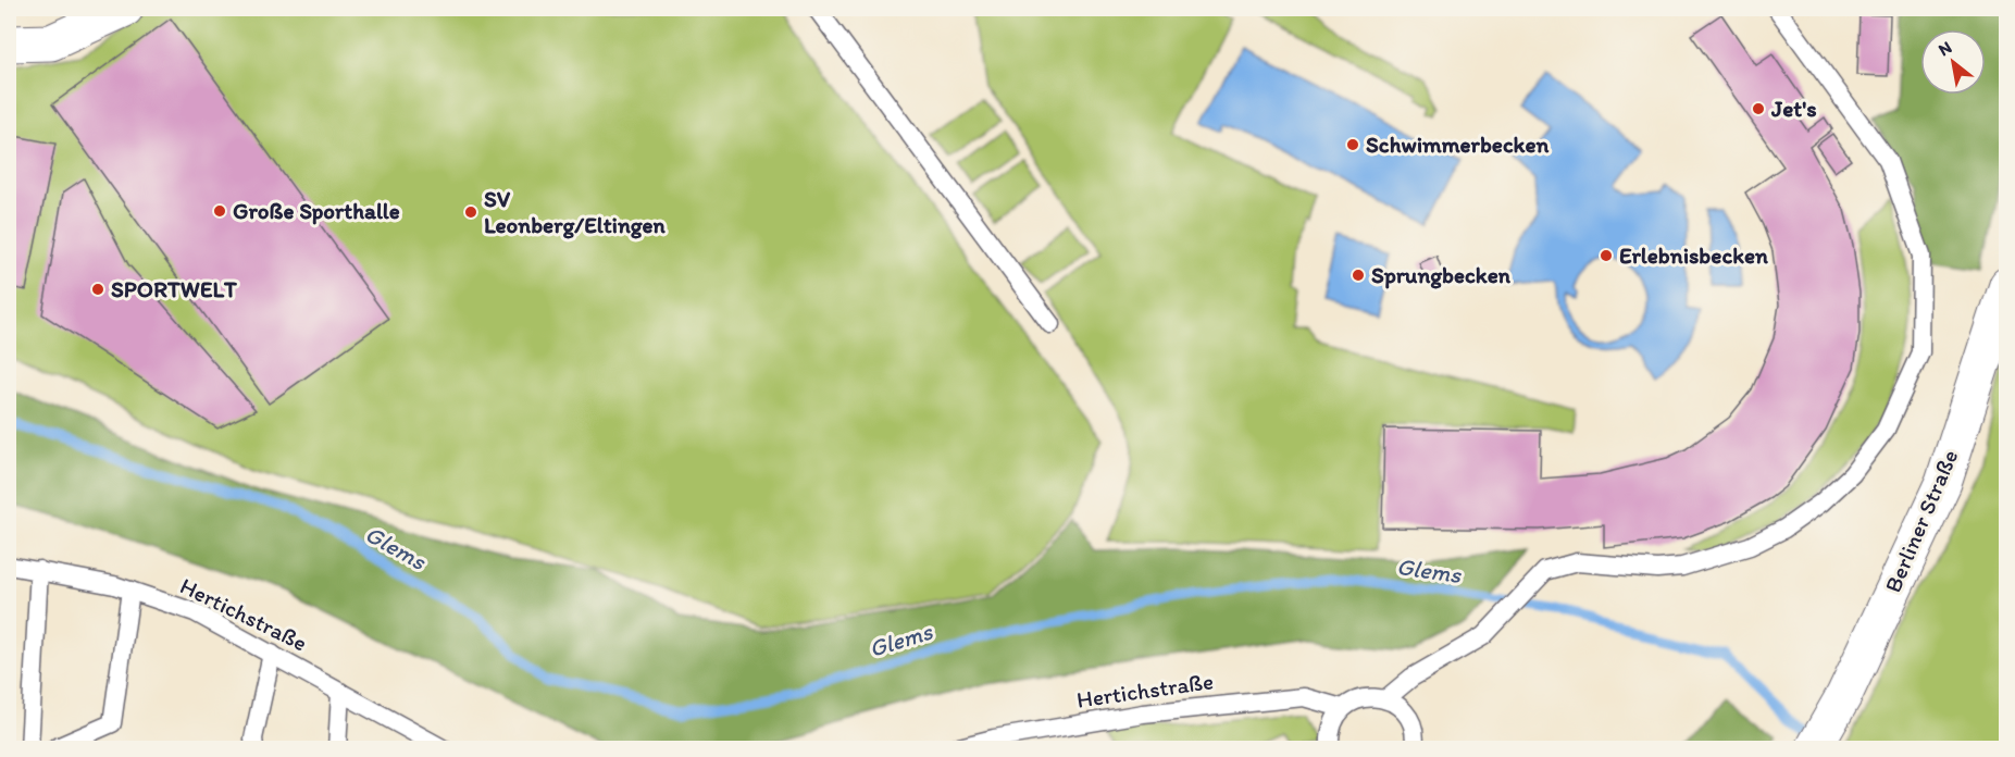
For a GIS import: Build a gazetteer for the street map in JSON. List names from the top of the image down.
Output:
{
  "streets": {
    "main road": ["Berliner Straße"],
    "lane": ["Hertichstraße"]
  },
  "water": ["Glems"],
  "places": [
    "Jet's",
    "Schwimmerbecken",
    "Große Sporthalle",
    "SV Leonberg/Eltingen",
    "Erlebnisbecken",
    "Sprungbecken",
    "SPORTWELT"
  ],
  "north": "top left"
}
